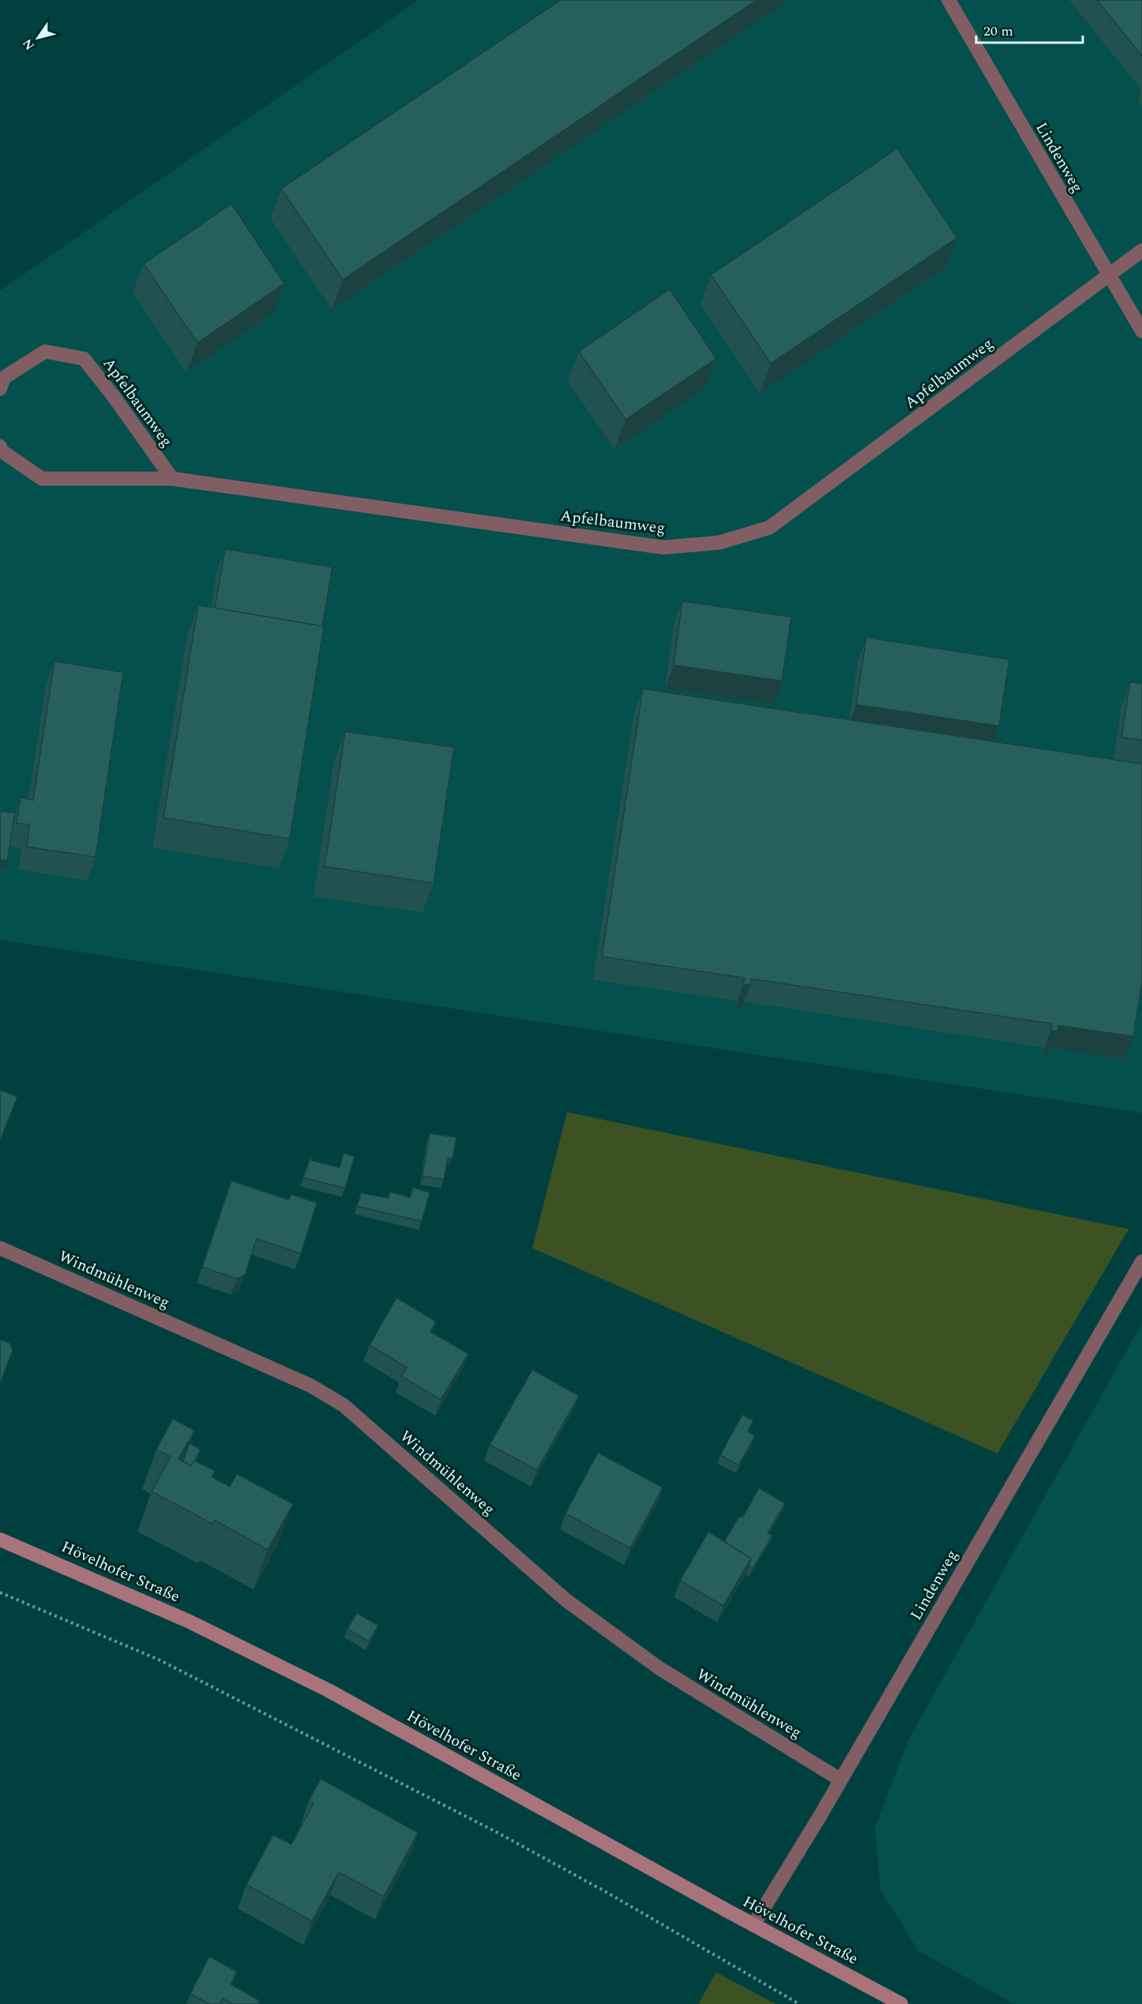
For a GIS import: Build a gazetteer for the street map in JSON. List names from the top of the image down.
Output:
{
  "streets": {
    "main road": ["Hövelhofer Straße"],
    "street": ["Lindenweg", "Apfelbaumweg", "Windmühlenweg"]
  },
  "crossings": [
    ["Lindenweg", "Apfelbaumweg"],
    ["Lindenweg", "Windmühlenweg"],
    ["Lindenweg", "Hövelhofer Straße"]
  ],
  "scale_bar": "20 m",
  "north": "bottom left"
}
